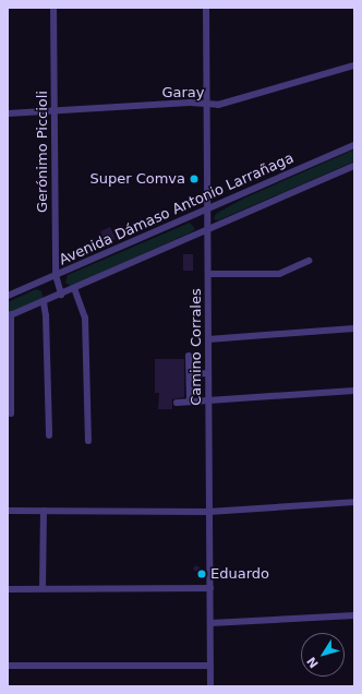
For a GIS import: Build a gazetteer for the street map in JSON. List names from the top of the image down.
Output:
{
  "streets": {
    "street": [
      "Garay",
      "Gerónimo Piccioli",
      "Avenida Dámaso Antonio Larrañaga",
      "Camino Corrales"
    ]
  },
  "crossings": [
    ["Garay", "Gerónimo Piccioli"],
    ["Garay", "Camino Corrales"],
    ["Gerónimo Piccioli", "Avenida Dámaso Antonio Larrañaga"],
    ["Avenida Dámaso Antonio Larrañaga", "Camino Corrales"]
  ],
  "places": ["Super Comva", "Eduardo"],
  "north": "bottom left"
}
